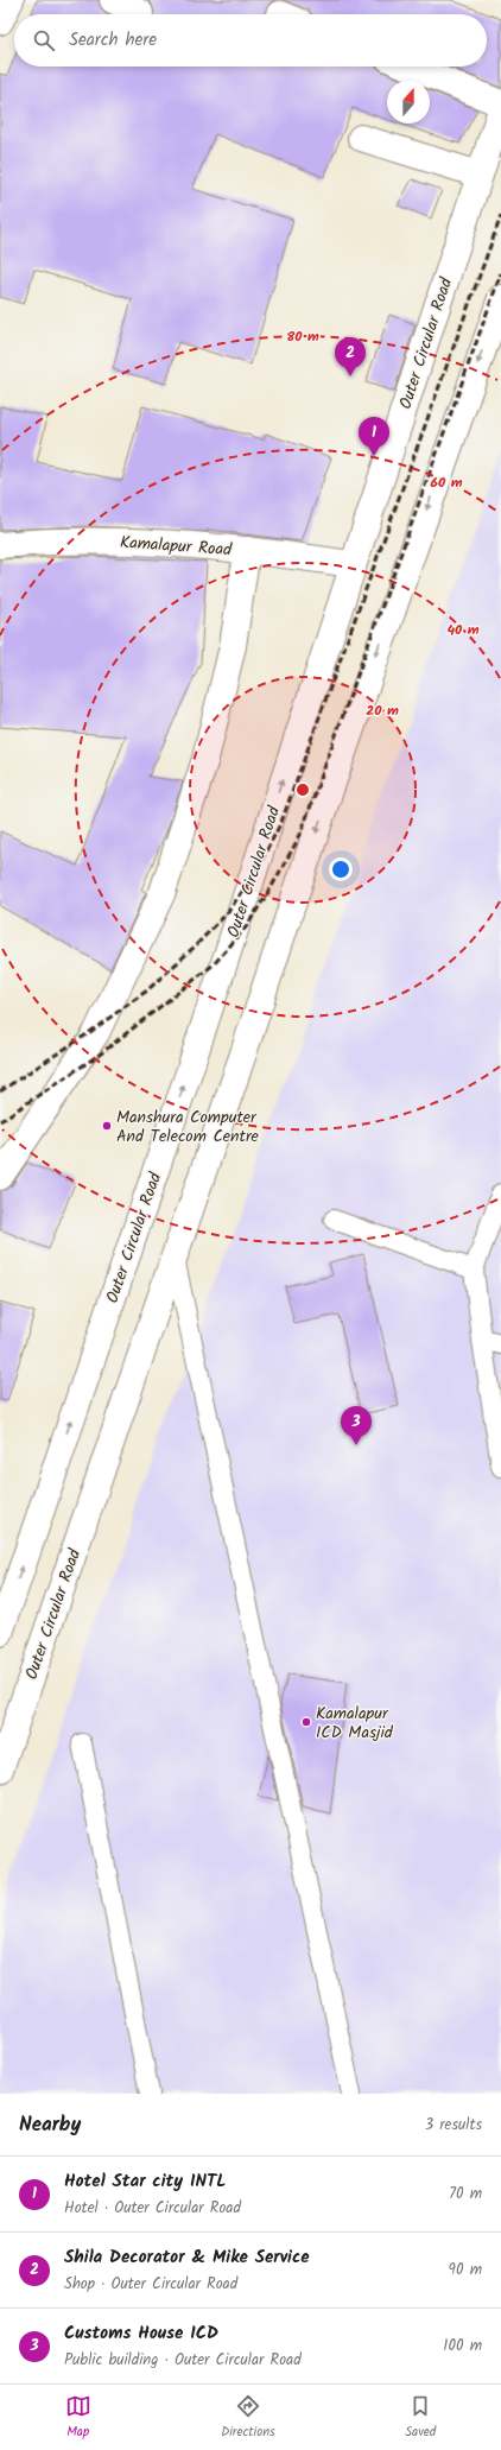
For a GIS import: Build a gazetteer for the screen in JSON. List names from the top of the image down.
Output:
{
  "streets": {
    "main road": ["Outer Circular Road", "Kamalapur Road"]
  },
  "crossings": [
    ["Outer Circular Road", "Kamalapur Road"]
  ],
  "places": ["Manshura Computer And Telecom Centre", "Kamalapur ICD Masjid"],
  "north": "top",
  "page": {
    "search": "Search here",
    "pins": ["2", "1", "3"],
    "heading": ["Nearby", "3 results"],
    "list": [
      {
        "mark": "1",
        "name": "Hotel Star city INTL",
        "note": "Hotel · Outer Circular Road",
        "value": "70 m"
      },
      {
        "mark": "2",
        "name": "Shila Decorator & Mike Service",
        "note": "Shop · Outer Circular Road",
        "value": "90 m"
      },
      {
        "mark": "3",
        "name": "Customs House ICD",
        "note": "Public building · Outer Circular Road",
        "value": "100 m"
      }
    ],
    "nav": ["Map", "Directions", "Saved"]
  },
  "rings": [
    "80 m",
    "60 m",
    "40 m",
    "20 m"
  ]
}
